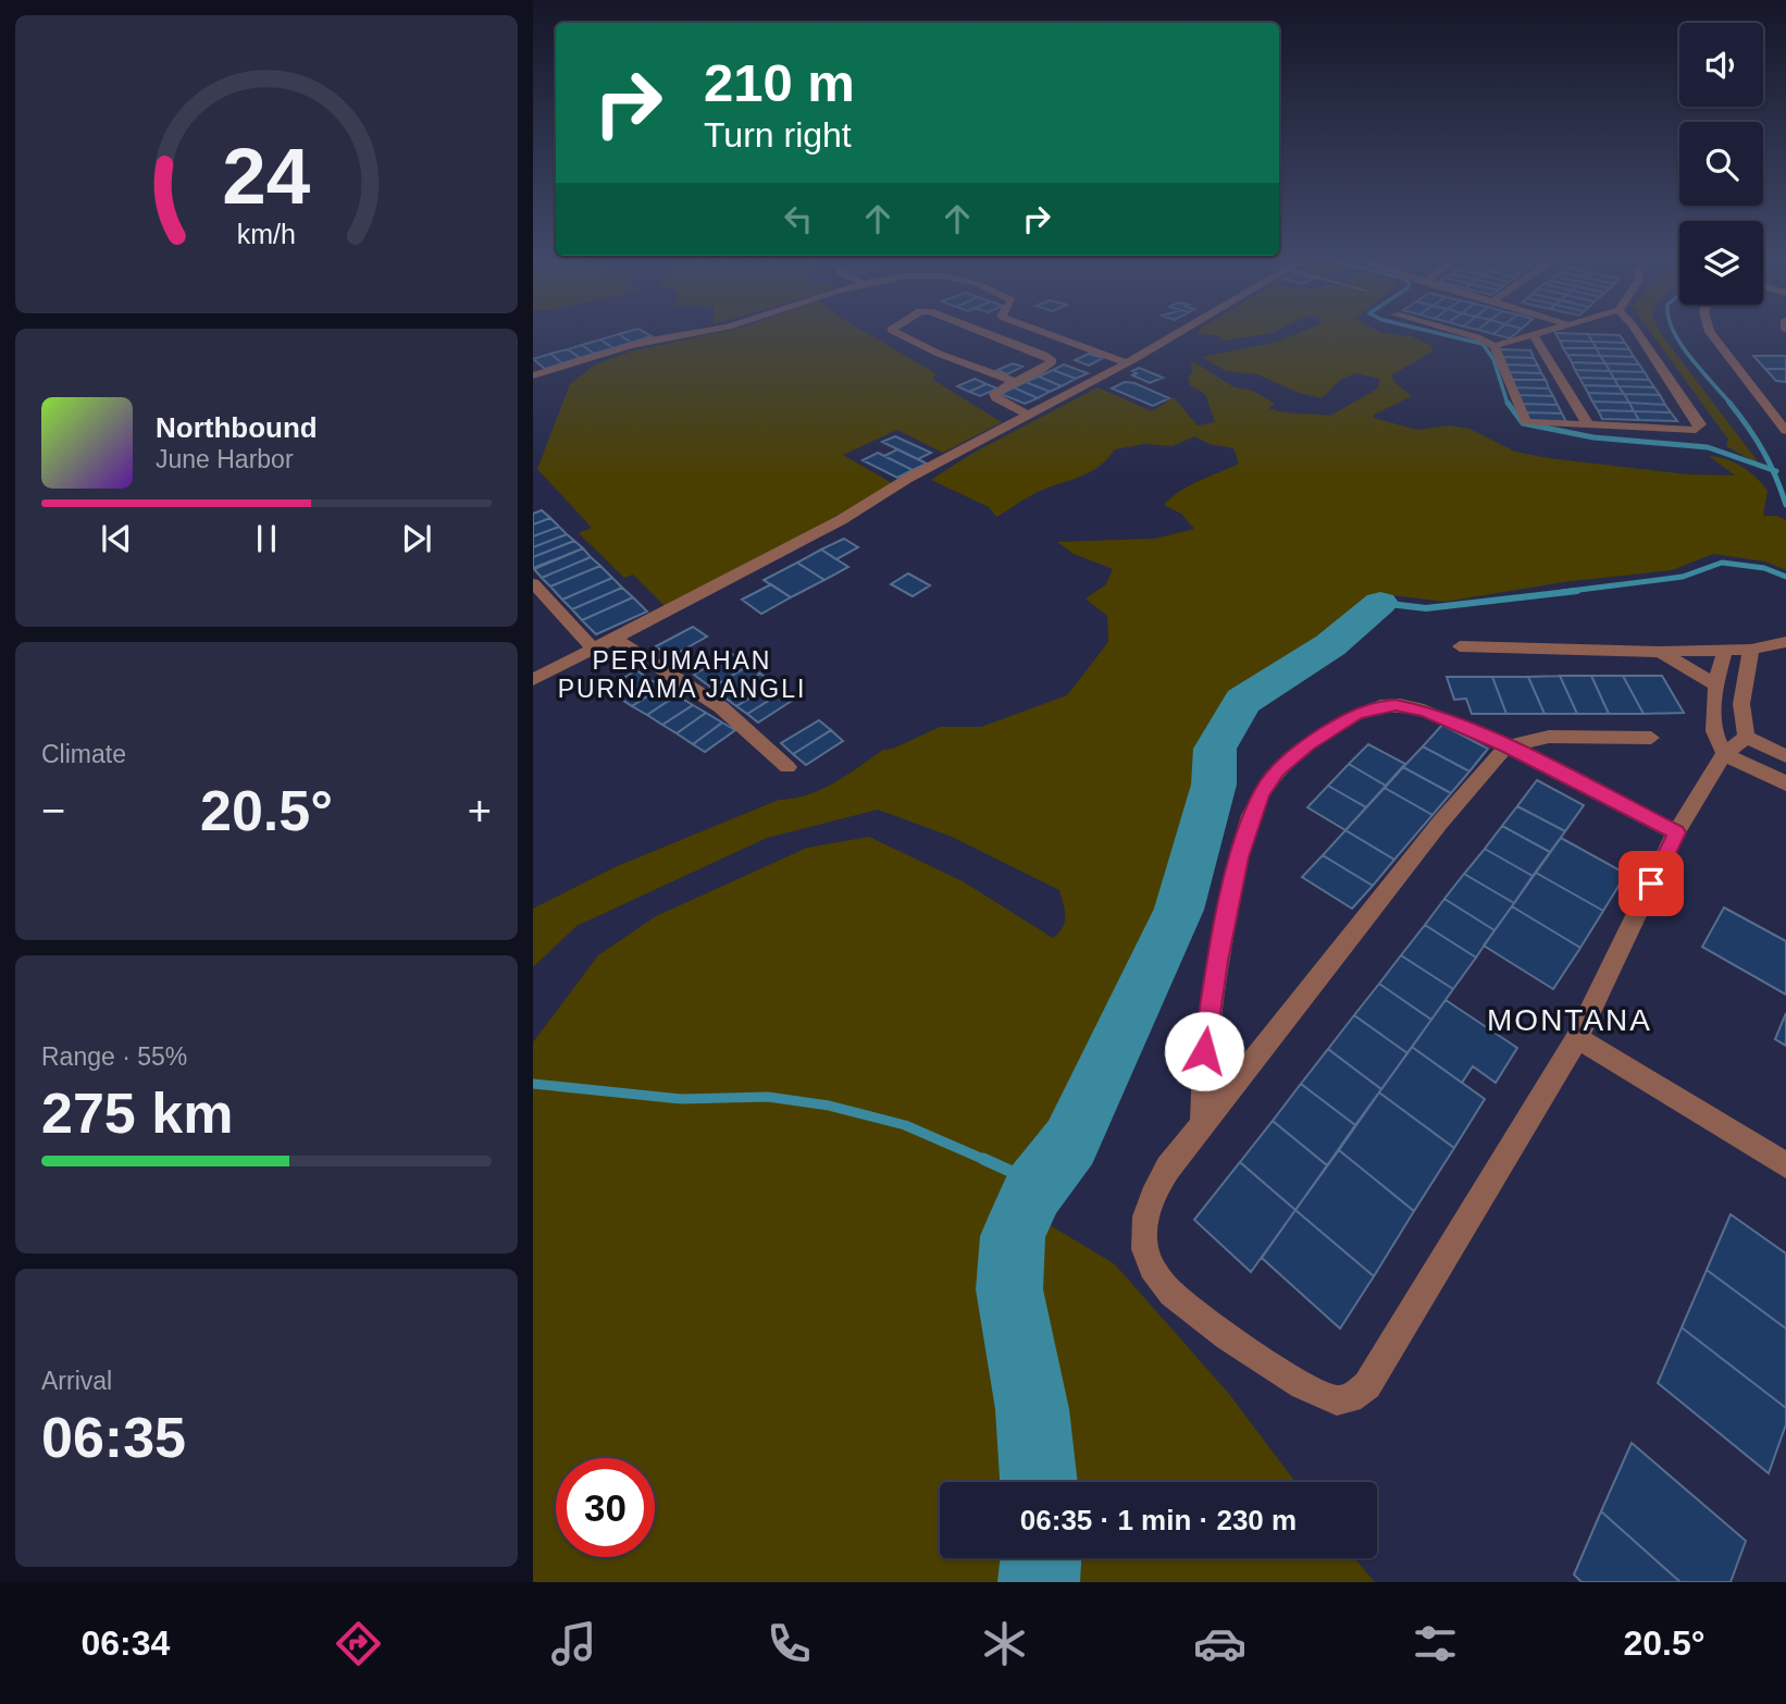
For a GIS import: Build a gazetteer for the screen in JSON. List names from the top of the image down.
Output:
{
  "districts": ["PERUMAHAN PURNAMA JANGLI", "MONTANA"],
  "page": {
    "turn": ["210 m", "Turn right"],
    "song": ["Northbound", "June Harbor"],
    "tile": [
      "Climate",
      ["Range · 55%", "275 km"],
      ["Arrival", "06:35"]
    ],
    "heat": ["−", "20.5°", "+"],
    "limit": "30",
    "trip": "06:35 · 1 min · 230 m",
    "tabs": ["06:34", "20.5°"],
    "gauge": ["24", "km/h"]
  }
}
